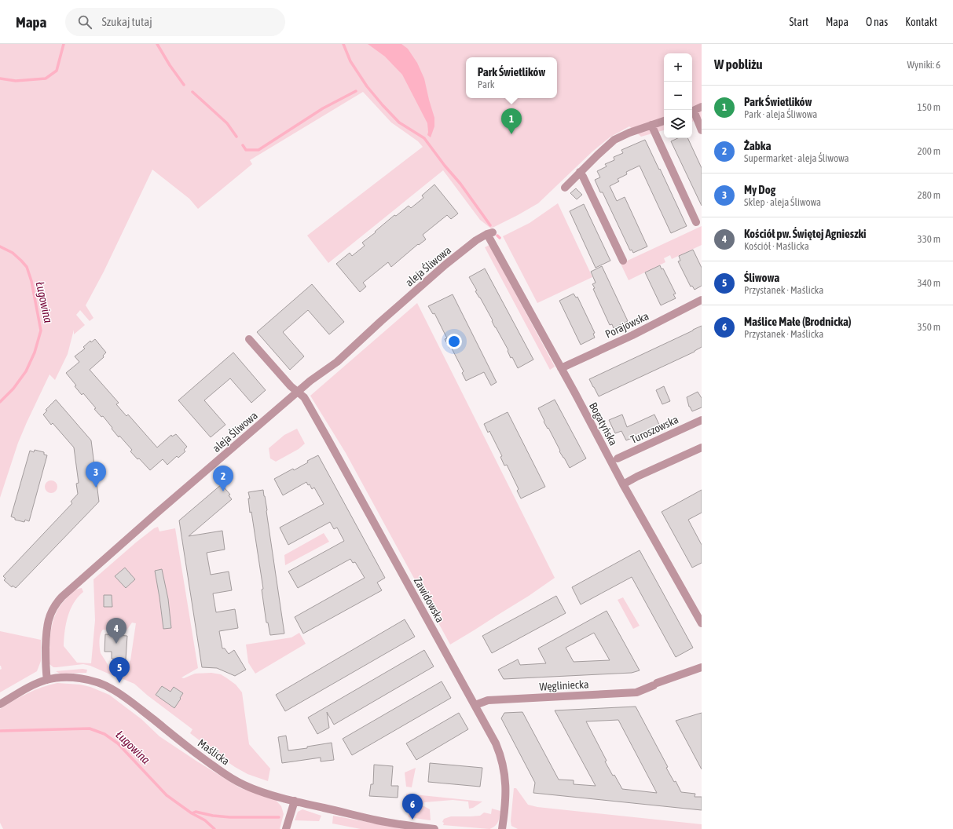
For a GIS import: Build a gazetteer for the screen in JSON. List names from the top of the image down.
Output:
{
  "streets": {
    "street": [
      "aleja Śliwowa",
      "Porajowska",
      "Bogatyńska",
      "Turoszowska",
      "Zawidowska",
      "Węgliniecka",
      "Maślicka"
    ]
  },
  "crossings": [
    ["aleja Śliwowa", "Bogatyńska"],
    ["aleja Śliwowa", "Zawidowska"],
    ["aleja Śliwowa", "Maślicka"],
    ["Porajowska", "Bogatyńska"],
    ["Zawidowska", "Węgliniecka"]
  ],
  "water": ["Ługowina"],
  "page": {
    "header": "Mapa",
    "search": "Szukaj tutaj",
    "nav": [
      "Start",
      "Mapa",
      "O nas",
      "Kontakt"
    ],
    "heading": ["W pobliżu", "Wyniki: 6"],
    "map_buttons": ["+", "−"],
    "popup": ["Park Świetlików", "Park"],
    "list": [
      {
        "mark": "1",
        "name": "Park Świetlików",
        "note": "Park · aleja Śliwowa",
        "value": "150 m"
      },
      {
        "mark": "2",
        "name": "Żabka",
        "note": "Supermarket · aleja Śliwowa",
        "value": "200 m"
      },
      {
        "mark": "3",
        "name": "My Dog",
        "note": "Sklep · aleja Śliwowa",
        "value": "280 m"
      },
      {
        "mark": "4",
        "name": "Kościół pw. Świętej Agnieszki",
        "note": "Kościół · Maślicka",
        "value": "330 m"
      },
      {
        "mark": "5",
        "name": "Śliwowa",
        "note": "Przystanek · Maślicka",
        "value": "340 m"
      },
      {
        "mark": "6",
        "name": "Maślice Małe (Brodnicka)",
        "note": "Przystanek · Maślicka",
        "value": "350 m"
      }
    ],
    "pins": [
      "1",
      "3",
      "2",
      "4",
      "5",
      "6"
    ]
  }
}
